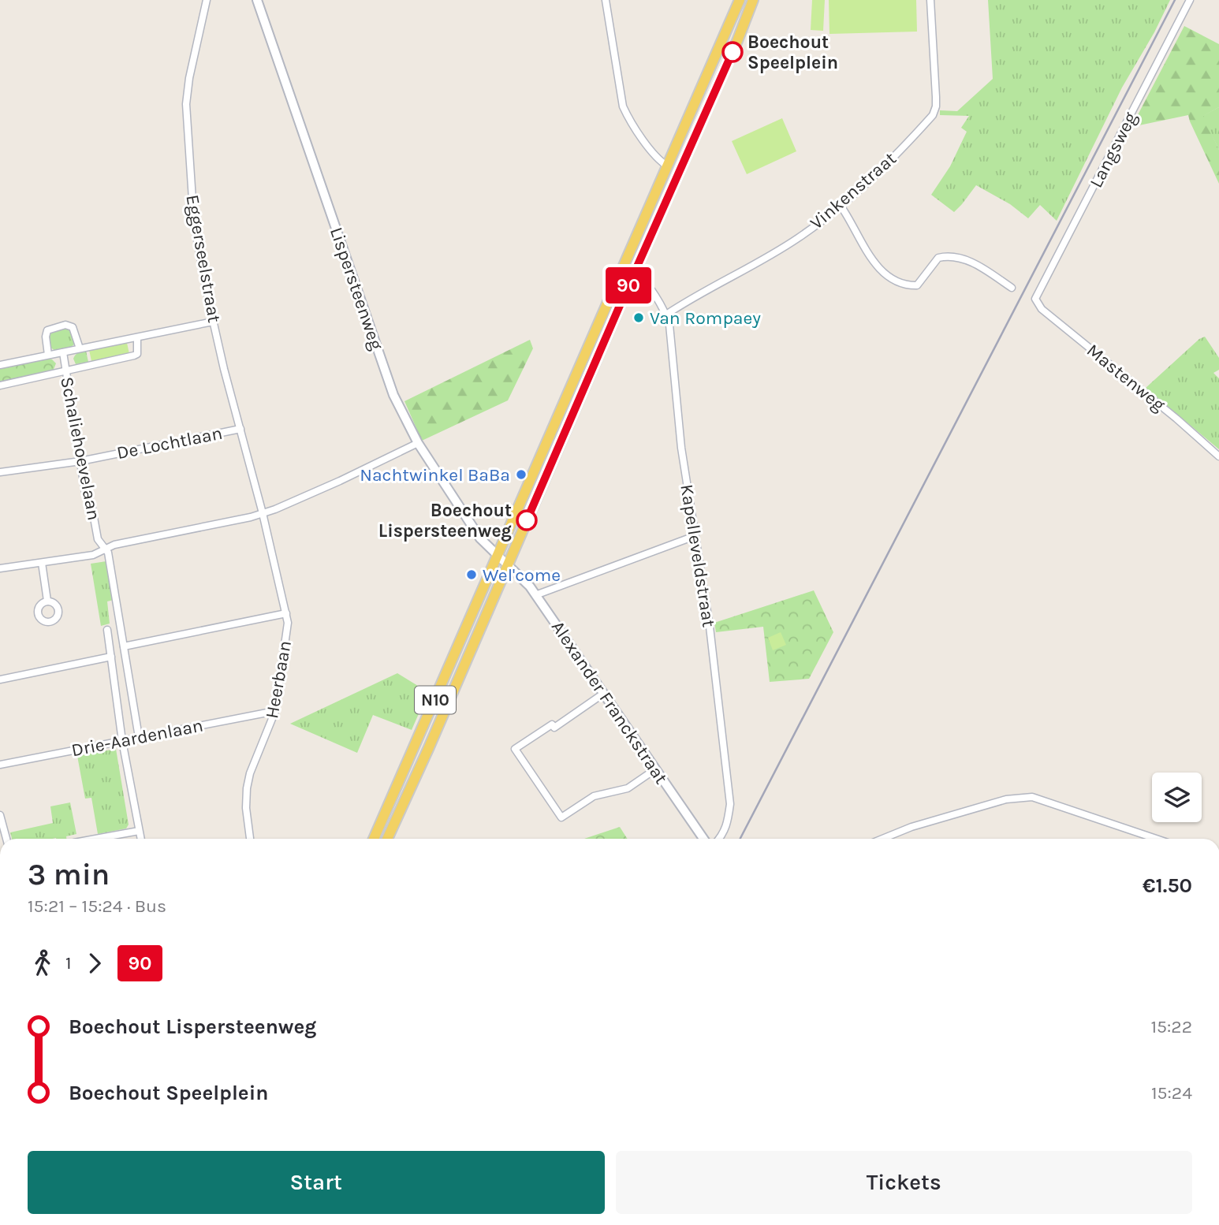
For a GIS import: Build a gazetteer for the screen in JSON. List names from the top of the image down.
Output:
{
  "streets": {
    "main road": ["N10"],
    "street": [
      "Langsweg",
      "Vinkenstraat",
      "Eggerseelstraat",
      "Lispersteenweg",
      "Mastenweg",
      "De Lochtlaan",
      "Schaliehoevelaan",
      "Kapelleveldstraat",
      "Heerbaan",
      "Alexander Franckstraat",
      "Drie-Aardenlaan"
    ]
  },
  "crossings": [
    ["Langsweg", "Mastenweg"],
    ["Vinkenstraat", "Kapelleveldstraat"],
    ["Eggerseelstraat", "De Lochtlaan"],
    ["Eggerseelstraat", "Heerbaan"],
    ["Lispersteenweg", "N10"],
    ["Lispersteenweg", "Alexander Franckstraat"],
    ["De Lochtlaan", "Schaliehoevelaan"],
    ["Schaliehoevelaan", "Drie-Aardenlaan"],
    ["Kapelleveldstraat", "N10"],
    ["Heerbaan", "Drie-Aardenlaan"],
    ["N10", "Alexander Franckstraat"]
  ],
  "places": [
    "Boechout Speelplein",
    "Van Rompaey",
    "Nachtwinkel BaBa",
    "Boechout Lispersteenweg",
    "Wel'come"
  ],
  "lines": ["bus line 90"],
  "page": {
    "on_map": "90",
    "heading": ["3 min", "15:21 – 15:24 · Bus", "€1.50"],
    "legs": ["1", "90"],
    "list": [
      {
        "name": "Boechout Lispersteenweg",
        "value": "15:22"
      },
      {
        "name": "Boechout Speelplein",
        "value": "15:24"
      }
    ],
    "buttons": ["Start", "Tickets"]
  }
}
